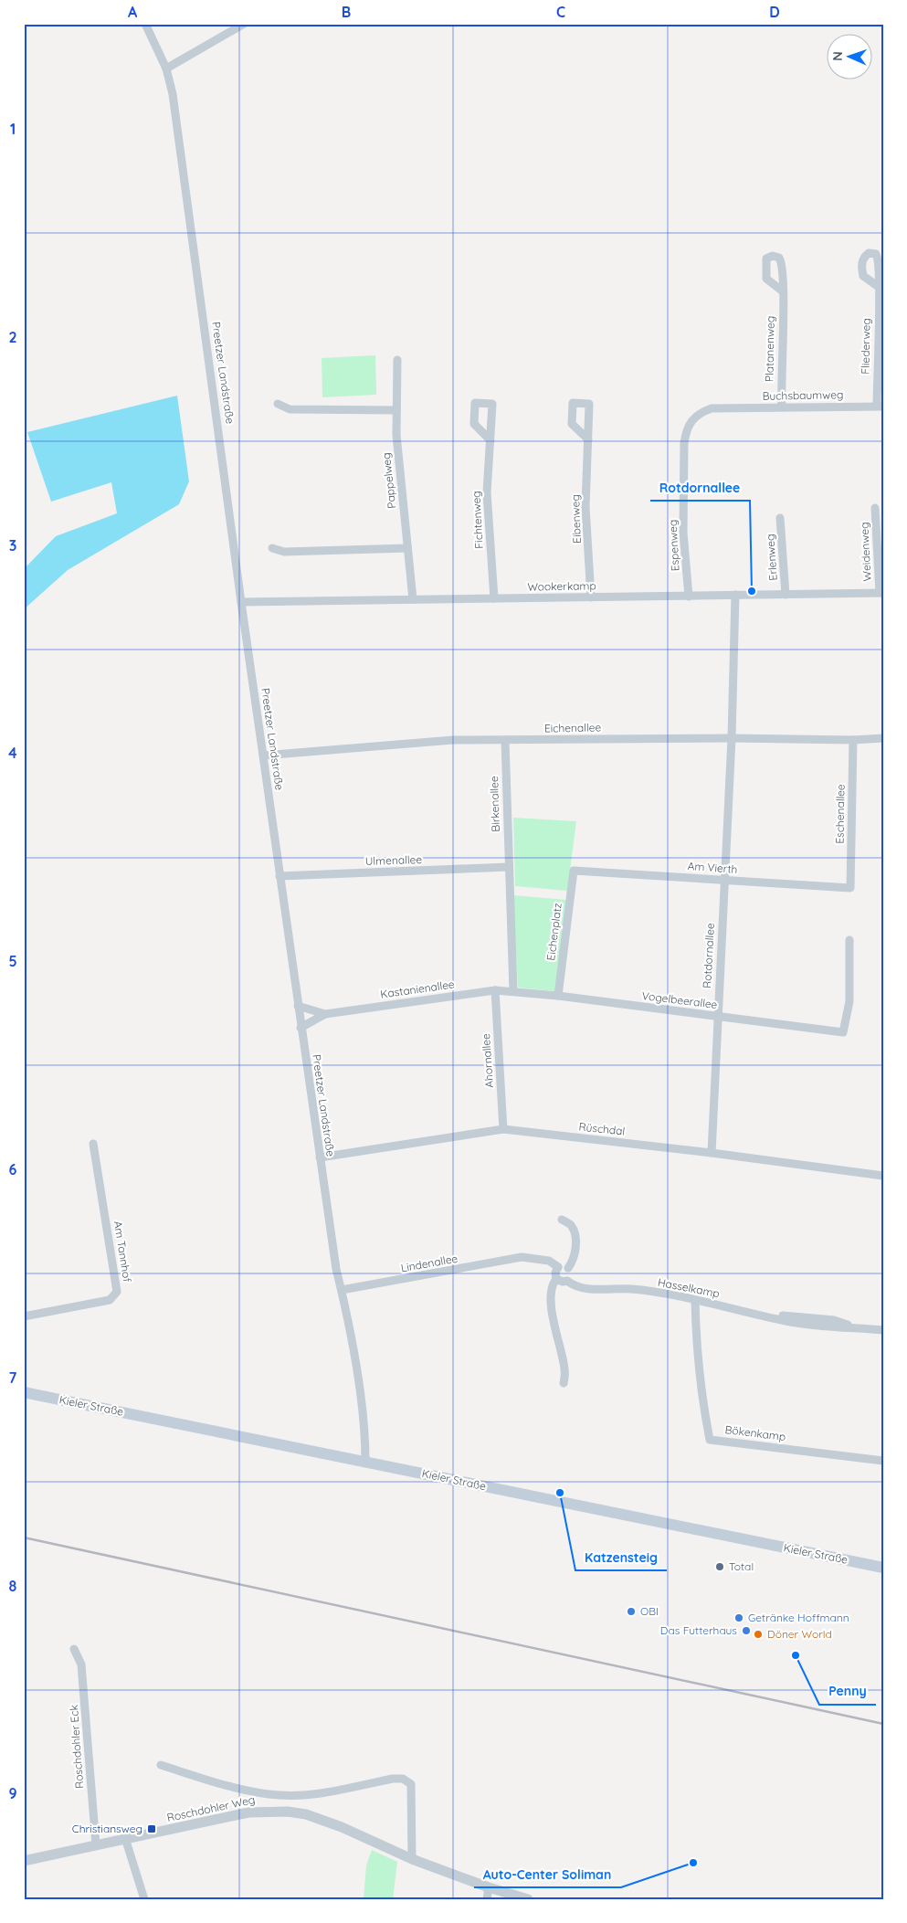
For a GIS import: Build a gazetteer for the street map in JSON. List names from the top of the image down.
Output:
{
  "streets": {
    "main road": ["Kieler Straße"],
    "street": [
      "Fliederweg",
      "Platanenweg",
      "Preetzer Landstraße",
      "Buchsbaumweg",
      "Pappelweg",
      "Eibenweg",
      "Fichtenweg",
      "Espenweg",
      "Weidenweg",
      "Erlenweg",
      "Wookerkamp",
      "Eichenallee",
      "Birkenallee",
      "Eschenallee",
      "Ulmenallee",
      "Am Vierth",
      "Eichenplatz",
      "Rotdornallee",
      "Kastanienallee",
      "Vogelbeerallee",
      "Ahornallee",
      "Rüschdal",
      "Am Tannhof",
      "Lindenallee",
      "Hasselkamp",
      "Bökenkamp",
      "Roschdohler Eck",
      "Roschdohler Weg"
    ]
  },
  "crossings": [
    ["Fliederweg", "Buchsbaumweg"],
    ["Platanenweg", "Buchsbaumweg"],
    ["Preetzer Landstraße", "Wookerkamp"],
    ["Preetzer Landstraße", "Eichenallee"],
    ["Preetzer Landstraße", "Ulmenallee"],
    ["Preetzer Landstraße", "Kastanienallee"],
    ["Preetzer Landstraße", "Rüschdal"],
    ["Preetzer Landstraße", "Lindenallee"],
    ["Preetzer Landstraße", "Kieler Straße"],
    ["Buchsbaumweg", "Espenweg"],
    ["Pappelweg", "Wookerkamp"],
    ["Eibenweg", "Wookerkamp"],
    ["Fichtenweg", "Wookerkamp"],
    ["Espenweg", "Wookerkamp"],
    ["Weidenweg", "Wookerkamp"],
    ["Erlenweg", "Wookerkamp"],
    ["Wookerkamp", "Rotdornallee"],
    ["Eichenallee", "Birkenallee"],
    ["Eichenallee", "Eschenallee"],
    ["Eichenallee", "Rotdornallee"],
    ["Birkenallee", "Ulmenallee"],
    ["Eschenallee", "Am Vierth"],
    ["Am Vierth", "Eichenplatz"],
    ["Am Vierth", "Rotdornallee"],
    ["Eichenplatz", "Vogelbeerallee"],
    ["Rotdornallee", "Vogelbeerallee"],
    ["Rotdornallee", "Rüschdal"],
    ["Kastanienallee", "Vogelbeerallee"],
    ["Kastanienallee", "Ahornallee"],
    ["Ahornallee", "Rüschdal"],
    ["Lindenallee", "Hasselkamp"],
    ["Hasselkamp", "Bökenkamp"],
    ["Roschdohler Eck", "Roschdohler Weg"]
  ],
  "places": {
    "other": [
      "Rotdornallee",
      "Katzensteig",
      "Total",
      "OBI",
      "Getränke Hoffmann",
      "Das Futterhaus",
      "Döner World",
      "Penny",
      "Auto-Center Soliman"
    ],
    "transit": ["Christiansweg"]
  },
  "north": "left",
  "grid": {
    "columns": [
      "A",
      "B",
      "C",
      "D"
    ],
    "rows": [
      "1",
      "2",
      "3",
      "4",
      "5",
      "6",
      "7",
      "8",
      "9"
    ]
  }
}
